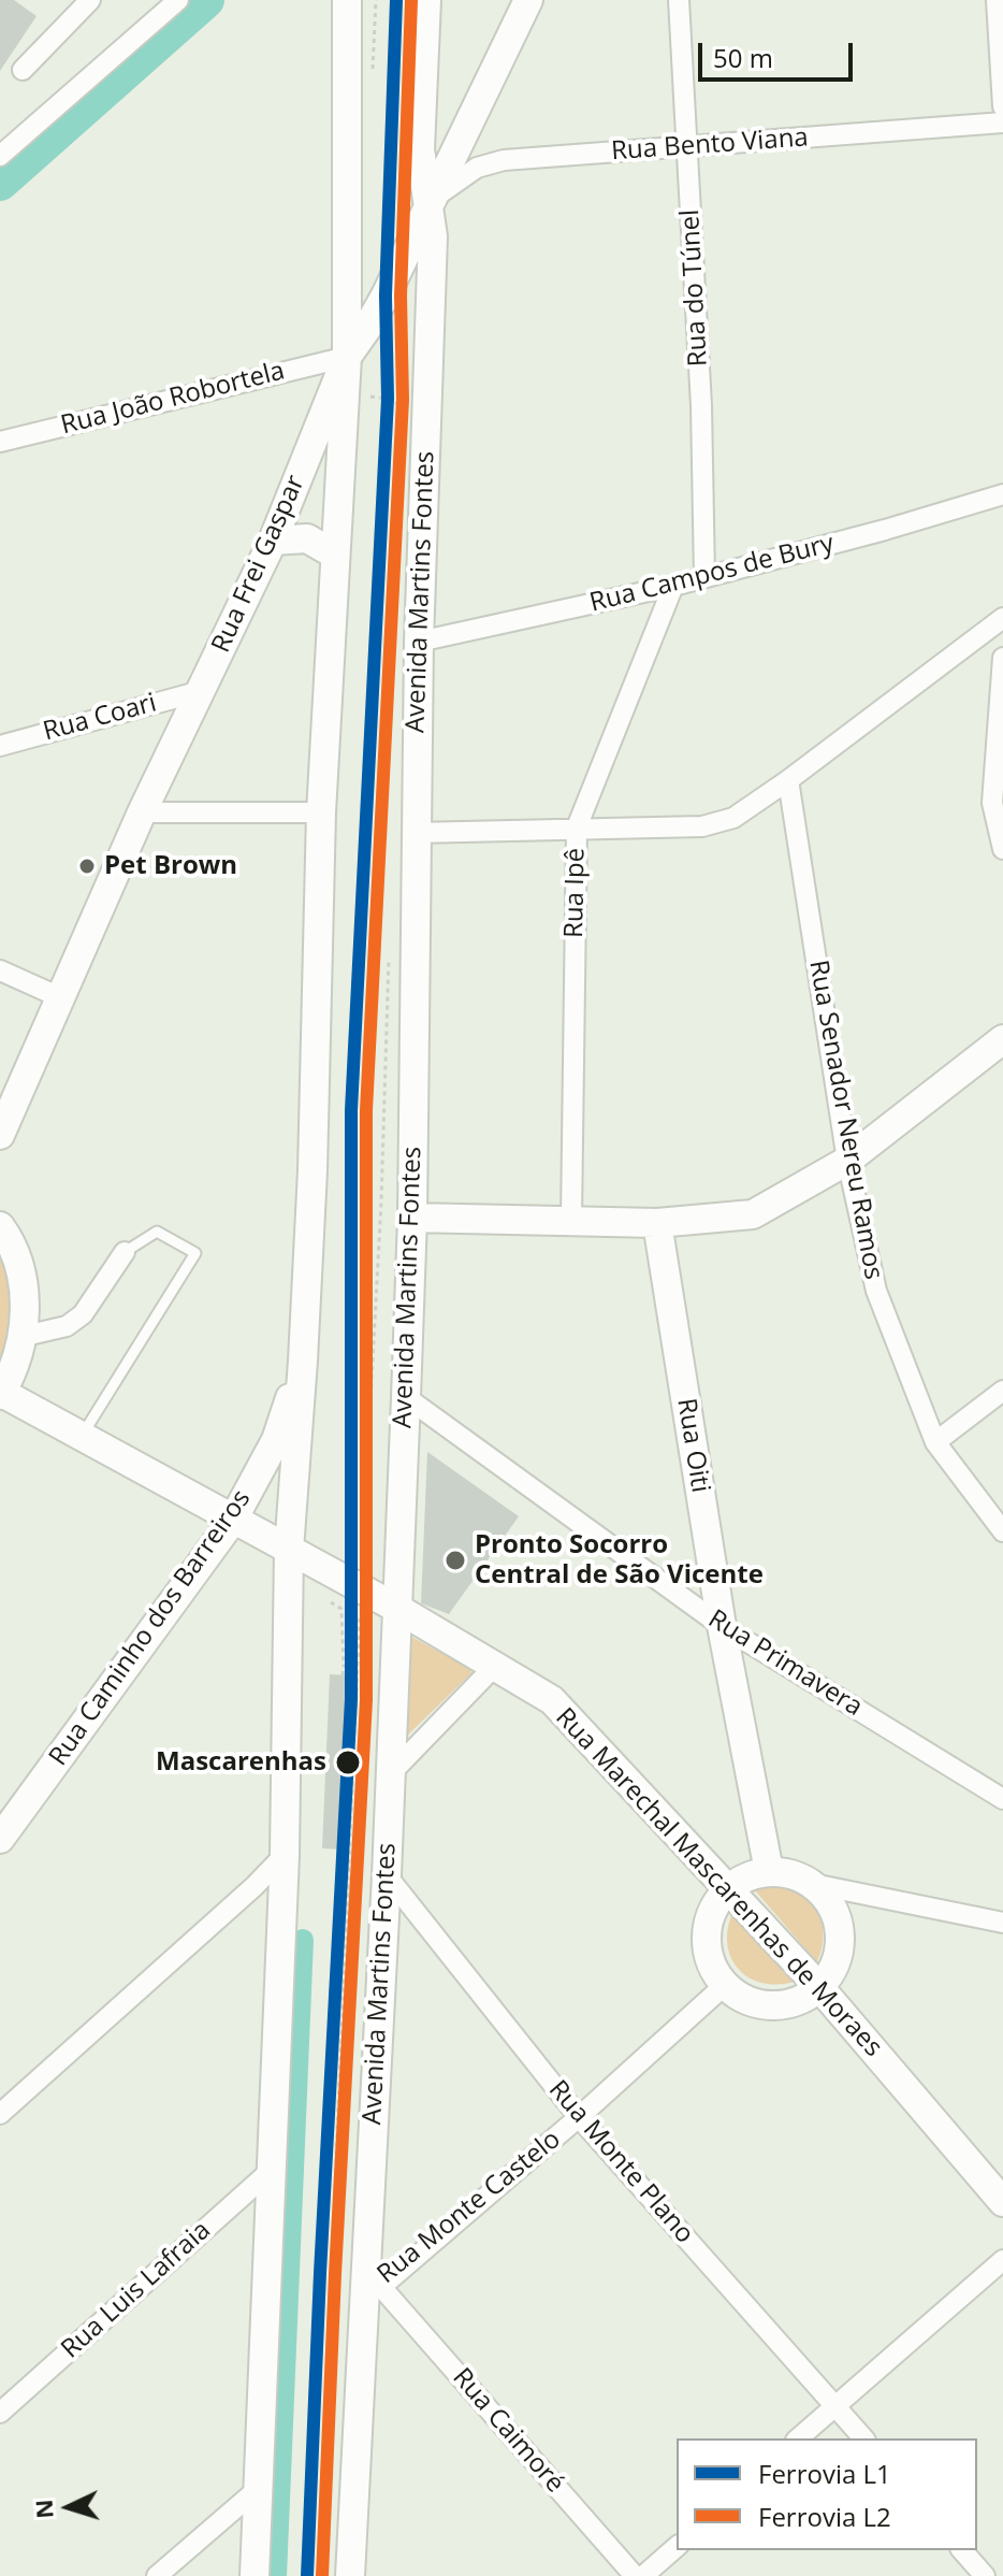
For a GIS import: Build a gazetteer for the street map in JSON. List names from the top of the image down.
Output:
{
  "streets": {
    "main road": [
      "Rua Frei Gaspar",
      "Avenida Martins Fontes",
      "Rua Oiti",
      "Rua Caminho dos Barreiros",
      "Rua Marechal Mascarenhas de Moraes"
    ],
    "street": [
      "Rua Bento Viana",
      "Rua do Túnel",
      "Rua João Robortela",
      "Rua Campos de Bury",
      "Rua Coari",
      "Rua Ipê",
      "Rua Senador Nereu Ramos",
      "Rua Primavera",
      "Rua Monte Plano",
      "Rua Monte Castelo",
      "Rua Luis Lafraia",
      "Rua Caimoré"
    ]
  },
  "crossings": [
    ["Rua Bento Viana", "Rua do Túnel"],
    ["Rua Bento Viana", "Rua Frei Gaspar"],
    ["Rua Bento Viana", "Avenida Martins Fontes"],
    ["Rua do Túnel", "Rua Campos de Bury"],
    ["Rua João Robortela", "Rua Frei Gaspar"],
    ["Rua Frei Gaspar", "Avenida Martins Fontes"],
    ["Rua Frei Gaspar", "Rua Coari"],
    ["Rua Campos de Bury", "Avenida Martins Fontes"],
    ["Rua Campos de Bury", "Rua Ipê"],
    ["Avenida Martins Fontes", "Rua Primavera"],
    ["Avenida Martins Fontes", "Rua Marechal Mascarenhas de Moraes"],
    ["Avenida Martins Fontes", "Rua Monte Plano"],
    ["Avenida Martins Fontes", "Rua Monte Castelo"],
    ["Avenida Martins Fontes", "Rua Caimoré"],
    ["Rua Oiti", "Rua Primavera"],
    ["Rua Caminho dos Barreiros", "Rua Marechal Mascarenhas de Moraes"],
    ["Rua Monte Plano", "Rua Monte Castelo"],
    ["Rua Monte Castelo", "Rua Caimoré"]
  ],
  "places": ["Pet Brown", "Pronto Socorro Central de São Vicente", "Mascarenhas"],
  "lines": ["rail line L1", "rail line L2"],
  "legend": ["Ferrovia L1", "Ferrovia L2"],
  "scale_bar": "50 m",
  "north": "left"
}
